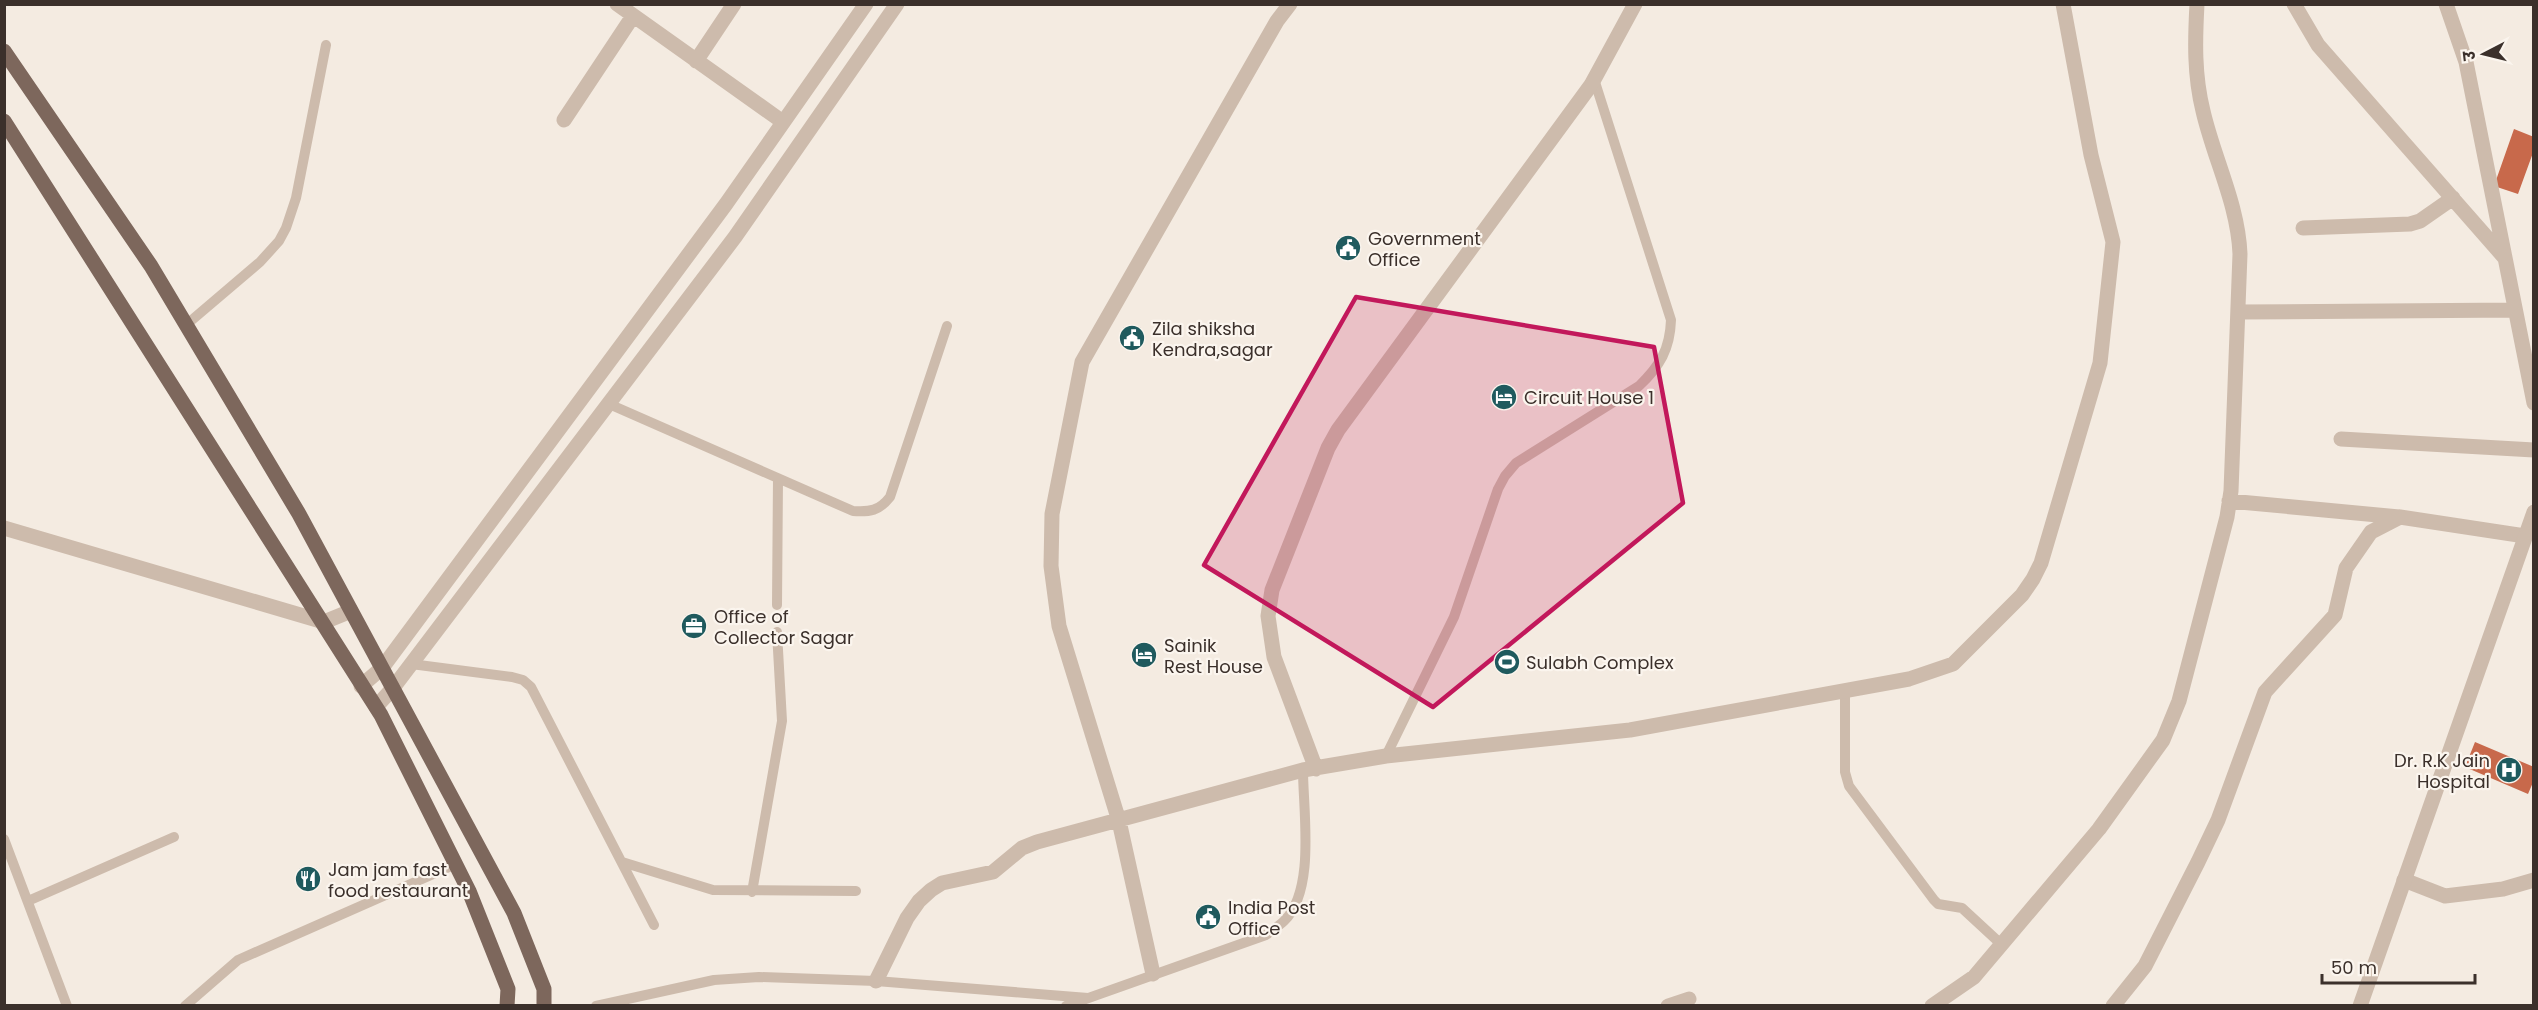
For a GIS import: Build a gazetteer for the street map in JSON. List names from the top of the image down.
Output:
{
  "places": {
    "public building": ["Government Office", "Zila shiksha Kendra,sagar", "India Post Office"],
    "hotel": ["Circuit House 1", "Sainik Rest House"],
    "office": ["Office of Collector Sagar"],
    "sports": ["Sulabh Complex"],
    "hospital": ["Dr. R.K Jain Hospital"],
    "restaurant": ["Jam jam fast food restaurant"]
  },
  "scale_bar": "50 m",
  "north": "left"
}
